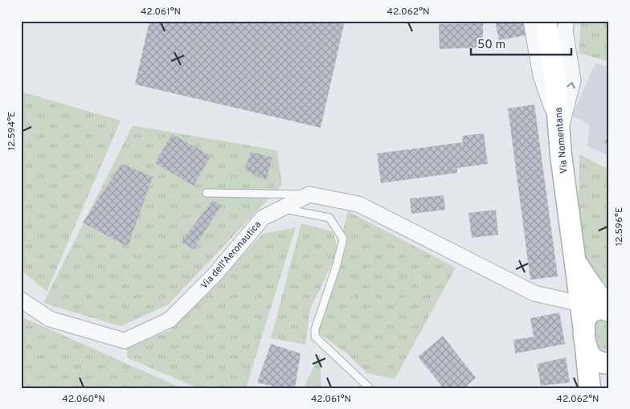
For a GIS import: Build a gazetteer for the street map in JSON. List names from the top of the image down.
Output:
{
  "streets": {
    "main road": ["Via Nomentana"],
    "street": ["Via dell'Aeronautica"]
  },
  "scale_bar": "50 m",
  "coordinates": [
    "42.061°N",
    "42.062°N",
    "12.594°E",
    "12.596°E",
    "42.060°N"
  ]
}
